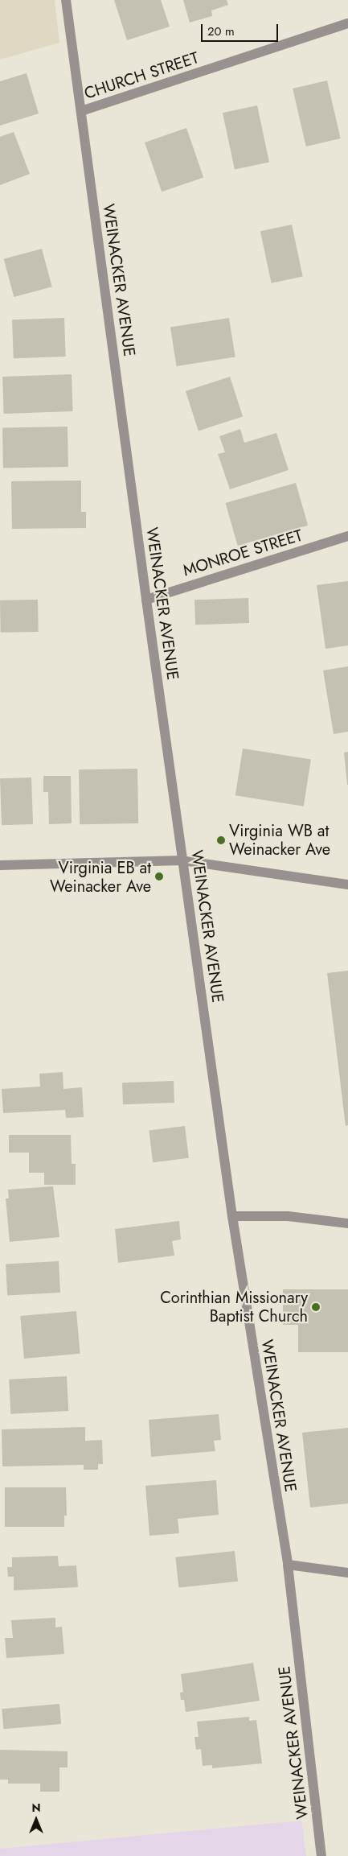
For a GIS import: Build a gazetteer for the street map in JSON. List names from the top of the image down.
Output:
{
  "streets": {
    "street": ["CHURCH STREET", "WEINACKER AVENUE", "MONROE STREET"]
  },
  "crossings": [
    ["CHURCH STREET", "WEINACKER AVENUE"],
    ["WEINACKER AVENUE", "MONROE STREET"]
  ],
  "places": ["Virginia WB at Weinacker Ave", "Virginia EB at Weinacker Ave", "Corinthian Missionary Baptist Church"],
  "scale_bar": "20 m",
  "north": "top"
}
